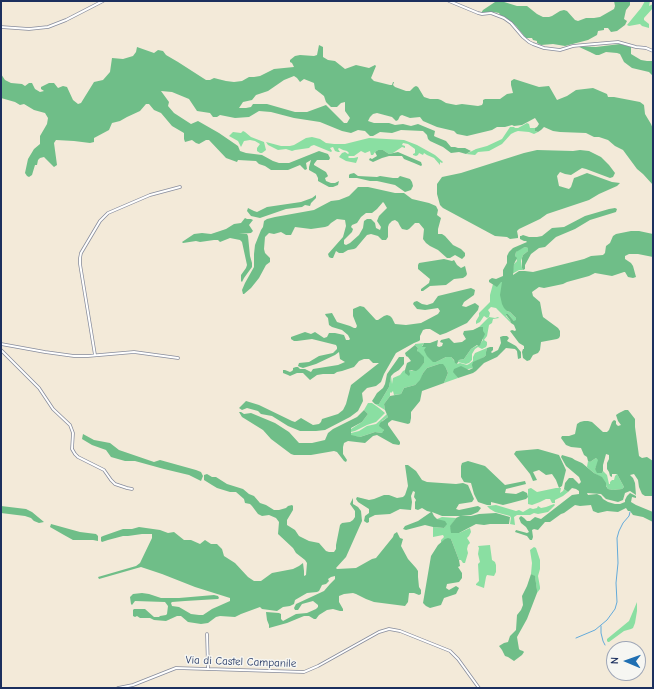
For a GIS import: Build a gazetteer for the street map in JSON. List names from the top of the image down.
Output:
{
  "streets": {
    "street": ["Via di Castel Campanile"]
  },
  "north": "left"
}
